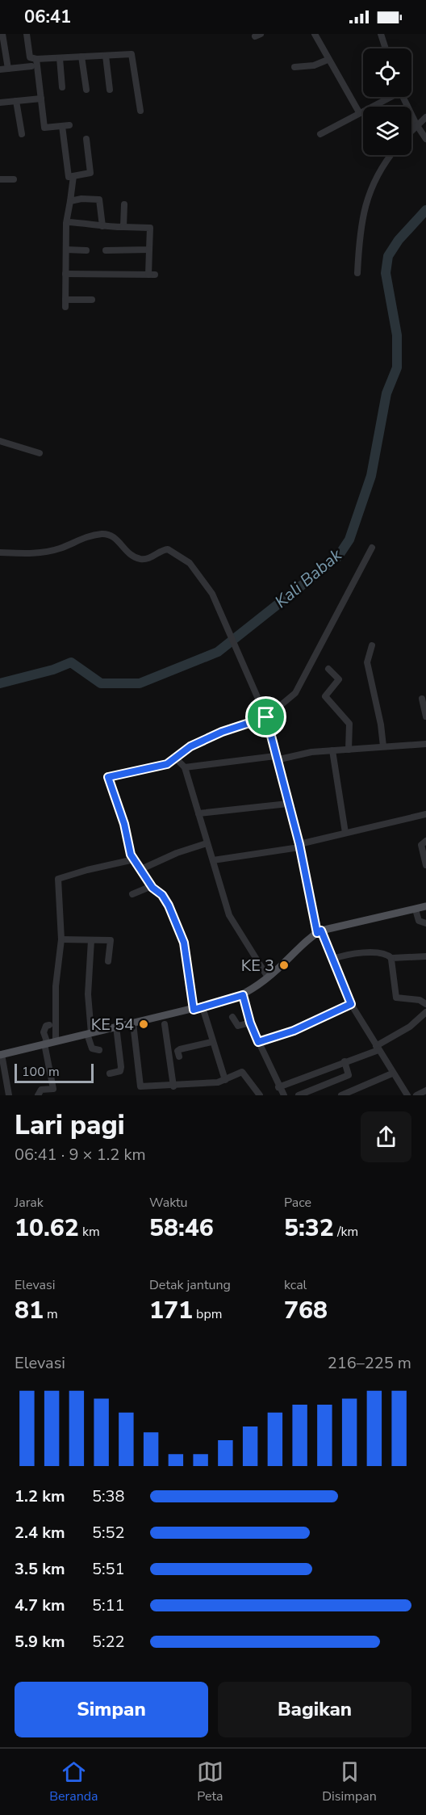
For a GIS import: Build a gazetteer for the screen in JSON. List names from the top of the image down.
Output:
{
  "water": ["Kali Babak"],
  "places": ["KE 3", "KE 54"],
  "scale_bar": "100 m",
  "page": {
    "status": "06:41",
    "scale": "100 m",
    "heading": ["Lari pagi", "06:41 · 9 × 1.2 km"],
    "stats": [
      ["Jarak", "10.62 km"],
      ["Waktu", "58:46"],
      ["Pace", "5:32 /km"],
      ["Elevasi", "81 m"],
      ["Detak jantung", "171 bpm"],
      ["kcal", "768"]
    ],
    "chart": ["Elevasi", "216–225 m"],
    "list": [
      {
        "name": "1.2 km",
        "note": "5:38"
      },
      {
        "name": "2.4 km",
        "note": "5:52"
      },
      {
        "name": "3.5 km",
        "note": "5:51"
      },
      {
        "name": "4.7 km",
        "note": "5:11"
      },
      {
        "name": "5.9 km",
        "note": "5:22"
      }
    ],
    "buttons": ["Simpan", "Bagikan"],
    "tabs": ["Beranda", "Peta", "Disimpan"]
  }
}
